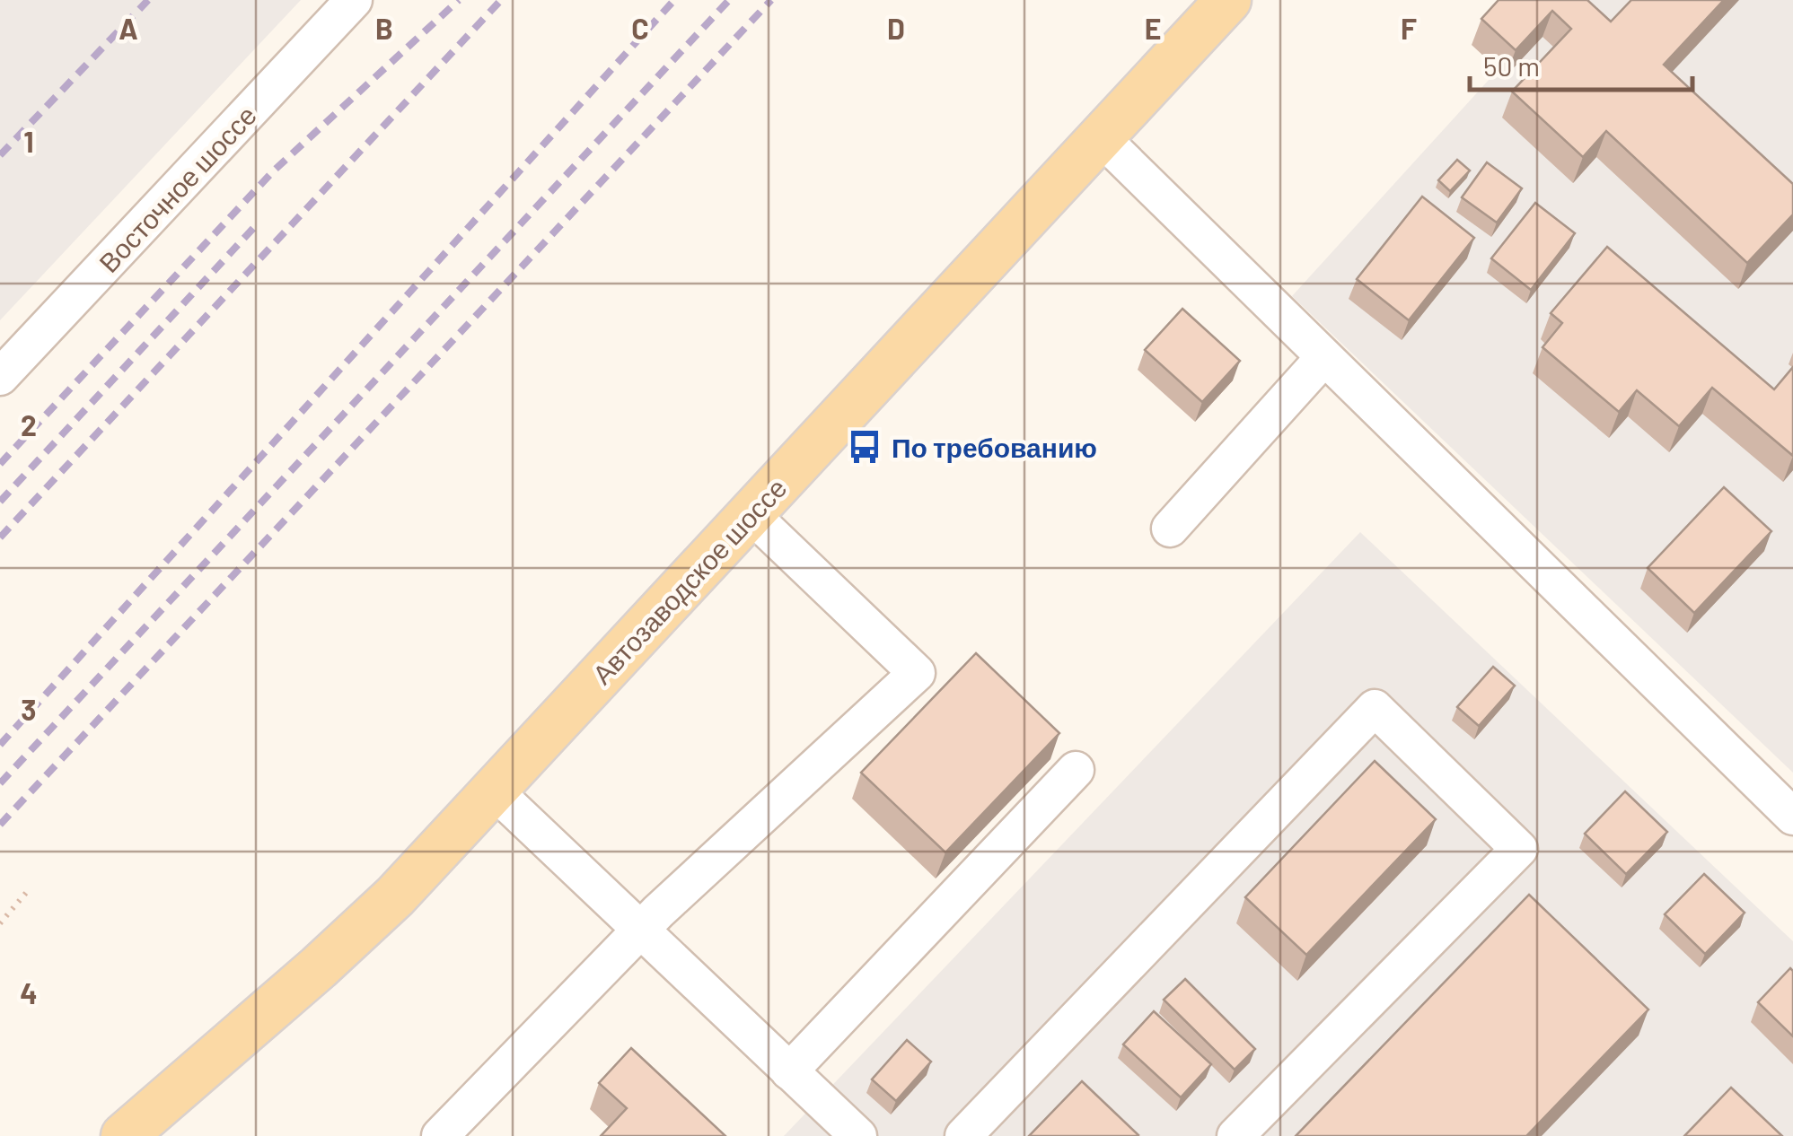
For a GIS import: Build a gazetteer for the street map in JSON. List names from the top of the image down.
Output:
{
  "streets": {
    "main road": ["Автозаводское шоссе"],
    "street": ["Восточное шоссе"]
  },
  "places": {
    "bus stop": ["По требованию"]
  },
  "scale_bar": "50 m",
  "grid": {
    "columns": [
      "A",
      "B",
      "C",
      "D",
      "E",
      "F"
    ],
    "rows": [
      "1",
      "2",
      "3",
      "4"
    ]
  }
}
